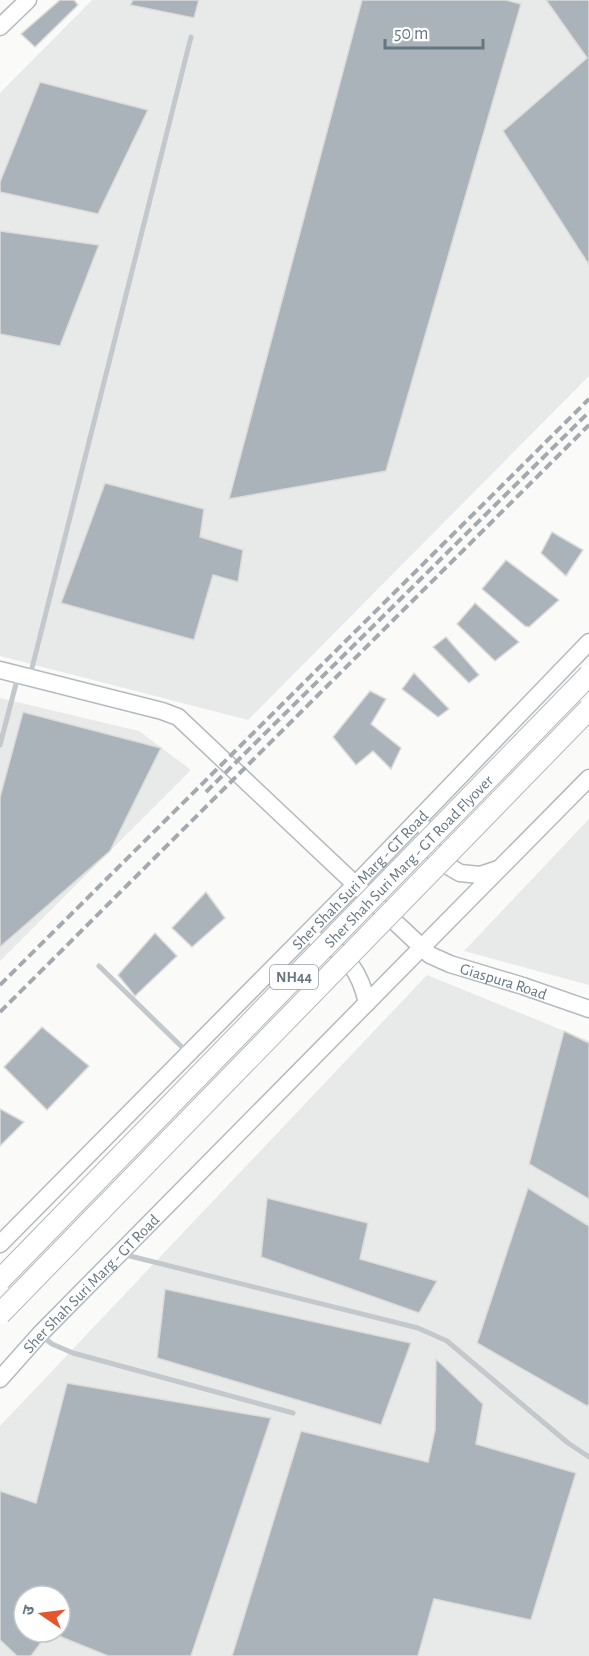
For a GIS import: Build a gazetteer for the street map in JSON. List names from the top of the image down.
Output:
{
  "streets": {
    "highway": ["Sher Shah Suri Marg - GT Road Flyover", "NH44"],
    "street": ["Sher Shah Suri Marg - GT Road", "Giaspura Road"]
  },
  "crossings": [
    ["Sher Shah Suri Marg - GT Road", "Giaspura Road"]
  ],
  "scale_bar": "50 m",
  "north": "left"
}
